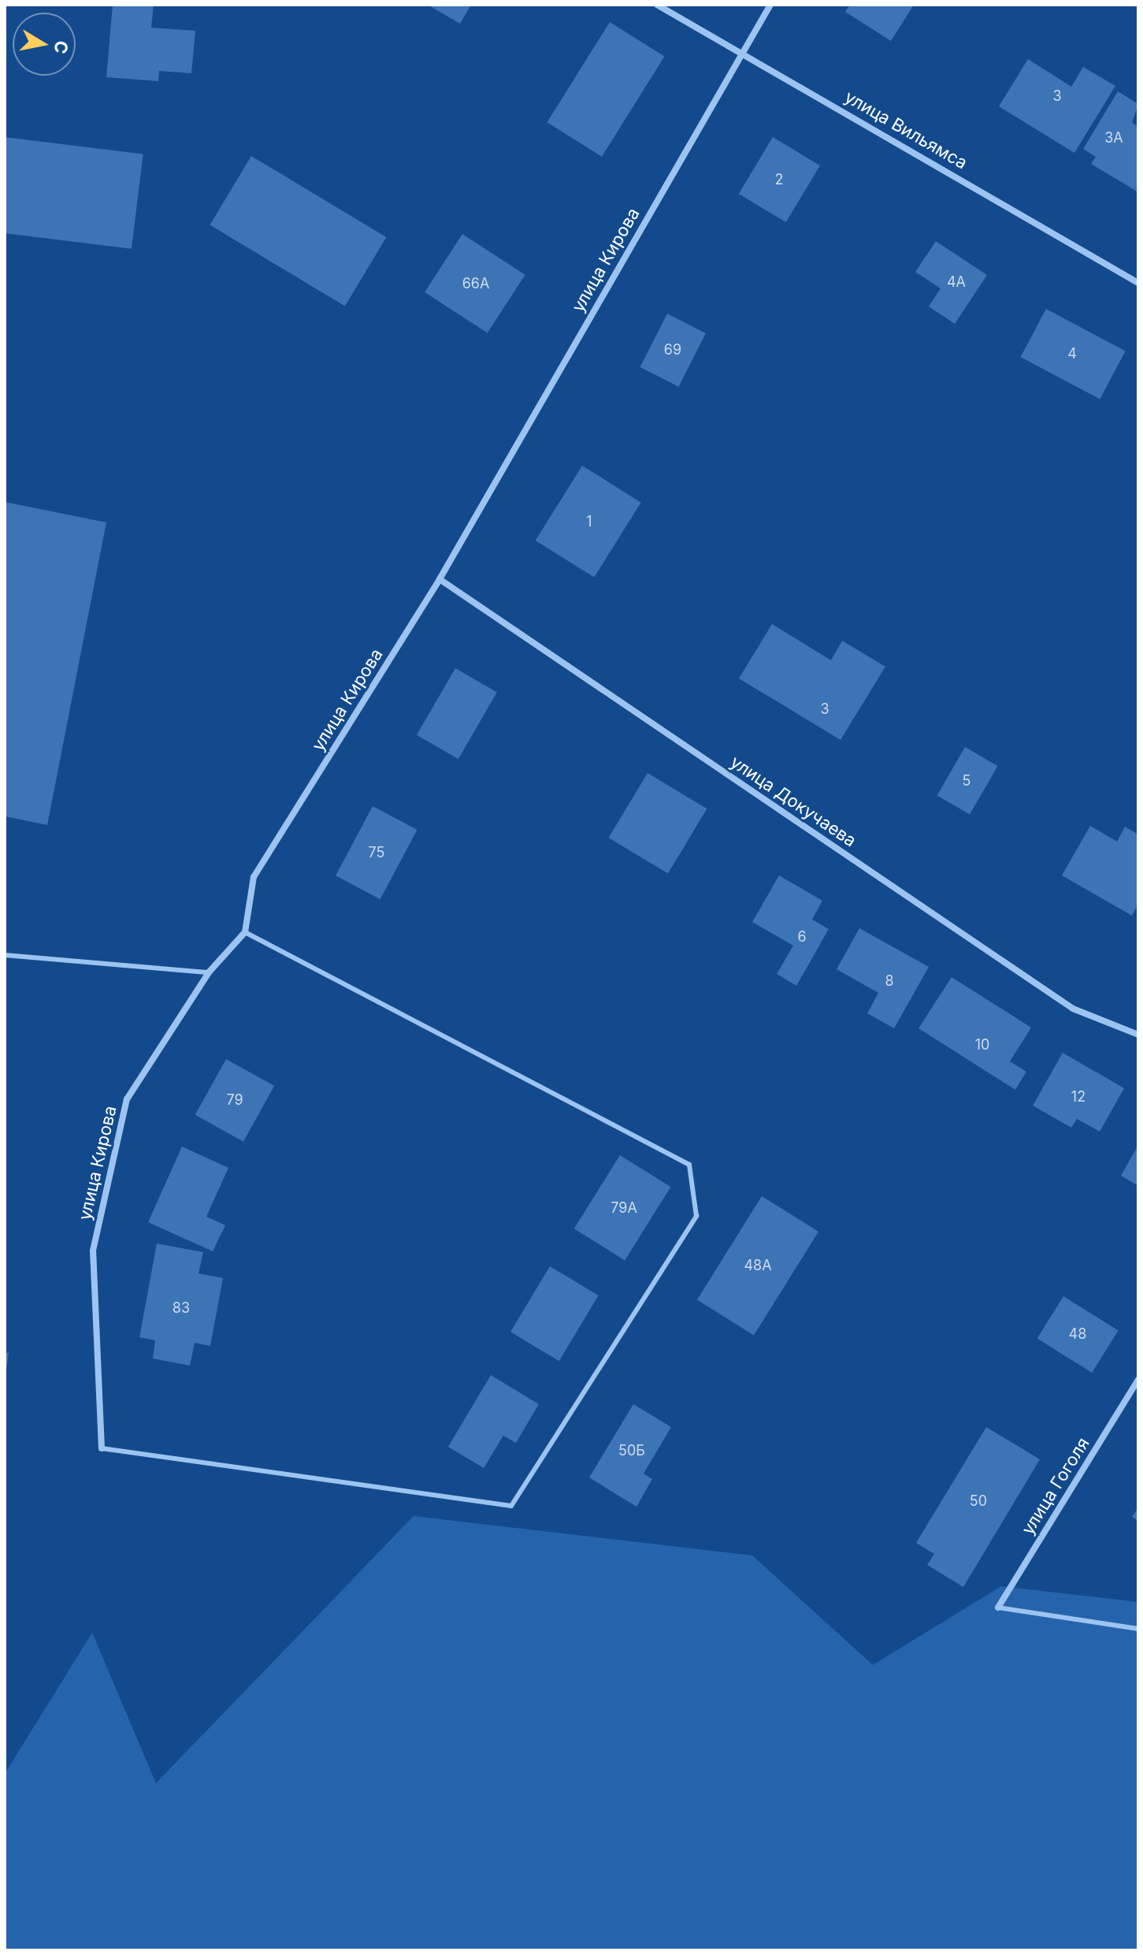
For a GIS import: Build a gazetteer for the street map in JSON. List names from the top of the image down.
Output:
{
  "streets": {
    "street": [
      "улица Вильямса",
      "улица Кирова",
      "улица Докучаева",
      "улица Гоголя"
    ]
  },
  "crossings": [
    ["улица Вильямса", "улица Кирова"],
    ["улица Кирова", "улица Докучаева"]
  ],
  "house_numbers": [
    "3",
    "3А",
    "2",
    "4А",
    "66А",
    "69",
    "4",
    "1",
    "3",
    "5",
    "75",
    "6",
    "8",
    "10",
    "12",
    "79",
    "79А",
    "48А",
    "83",
    "48",
    "50Б",
    "50"
  ],
  "north": "right"
}
